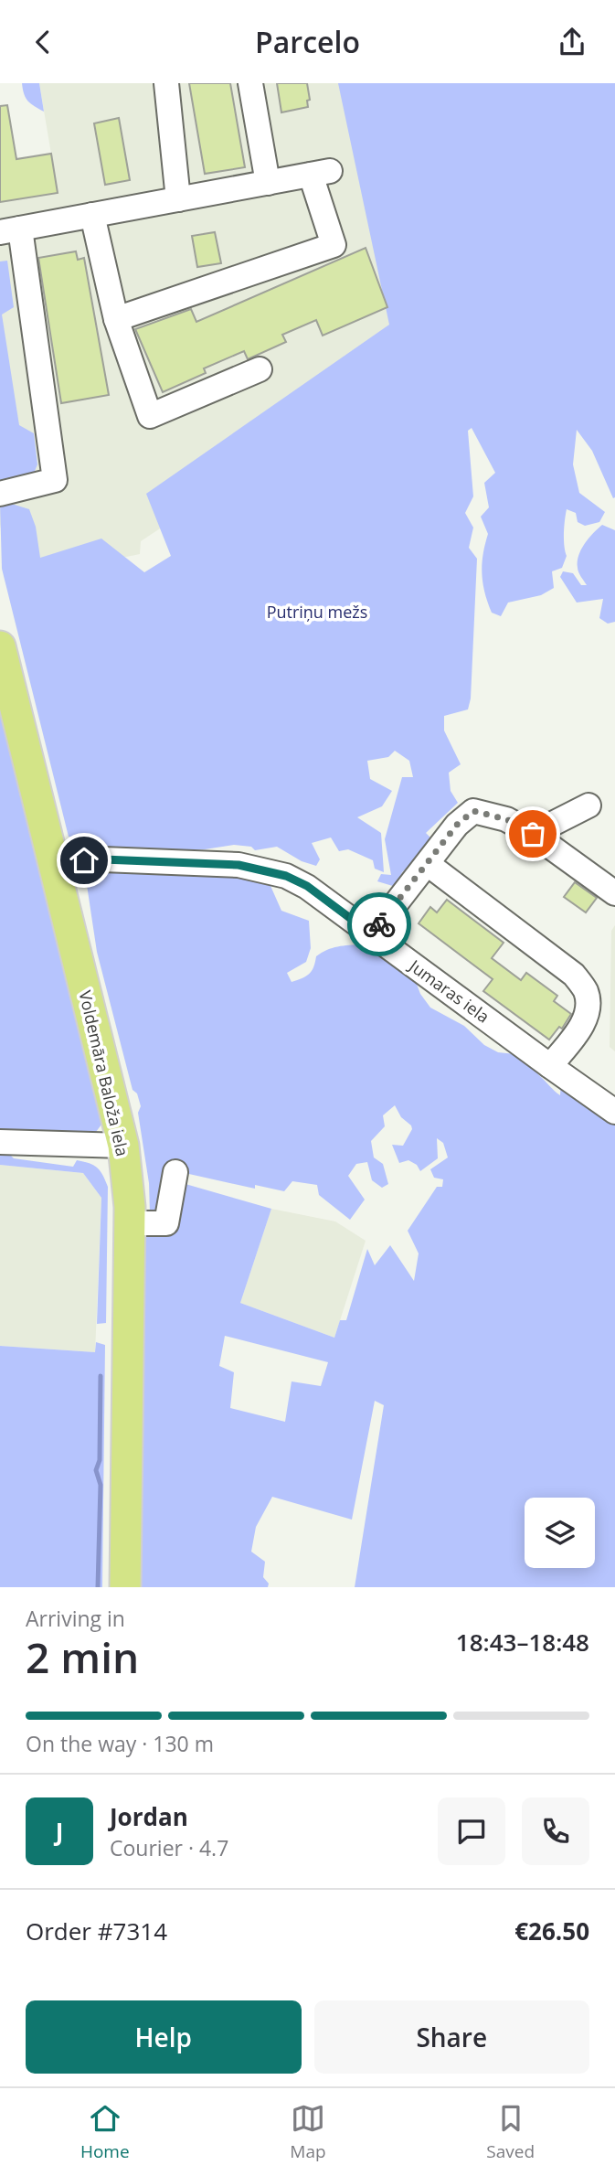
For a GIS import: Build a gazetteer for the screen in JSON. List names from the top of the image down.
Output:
{
  "streets": {
    "main road": ["Voldemāra Baloža iela"],
    "street": ["Jumaras iela"]
  },
  "crossings": [
    ["Jumaras iela", "Voldemāra Baloža iela"]
  ],
  "parks": ["Putriņu mežs"],
  "page": {
    "header": "Parcelo",
    "heading": ["2 min", "Arriving in", "18:43–18:48"],
    "panel": [
      "Jordan",
      "Courier · 4.7",
      "Order #7314",
      "€26.50"
    ],
    "bar": "On the way · 130 m",
    "round": "J",
    "buttons": ["Help", "Share"],
    "tabs": ["Home", "Map", "Saved"]
  }
}
